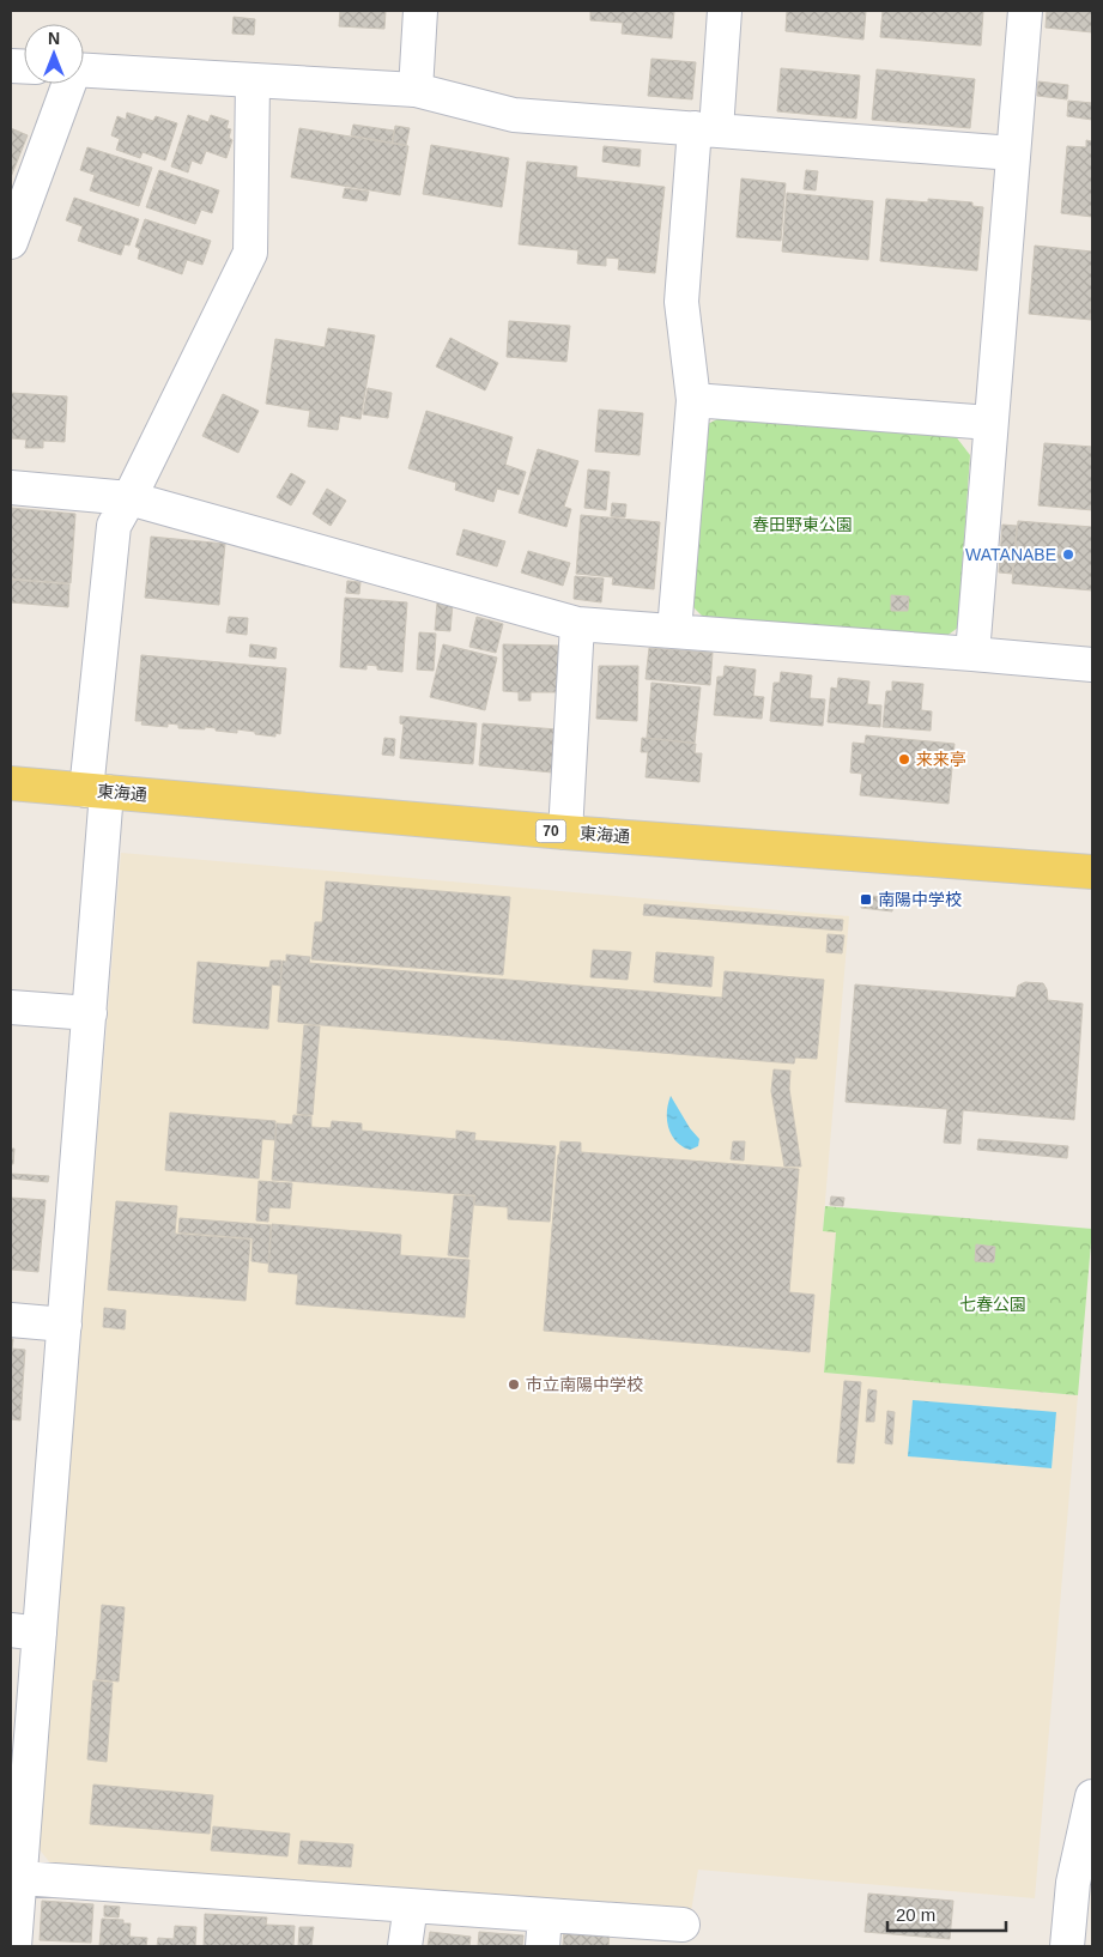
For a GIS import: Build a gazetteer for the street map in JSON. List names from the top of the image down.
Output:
{
  "streets": {
    "main road": ["東海通", "70"]
  },
  "parks": ["春田野東公園", "七春公園"],
  "places": {
    "other": ["WATANABE", "来来亭", "市立南陽中学校"],
    "transit": ["南陽中学校"]
  },
  "scale_bar": "20 m",
  "north": "top"
}
